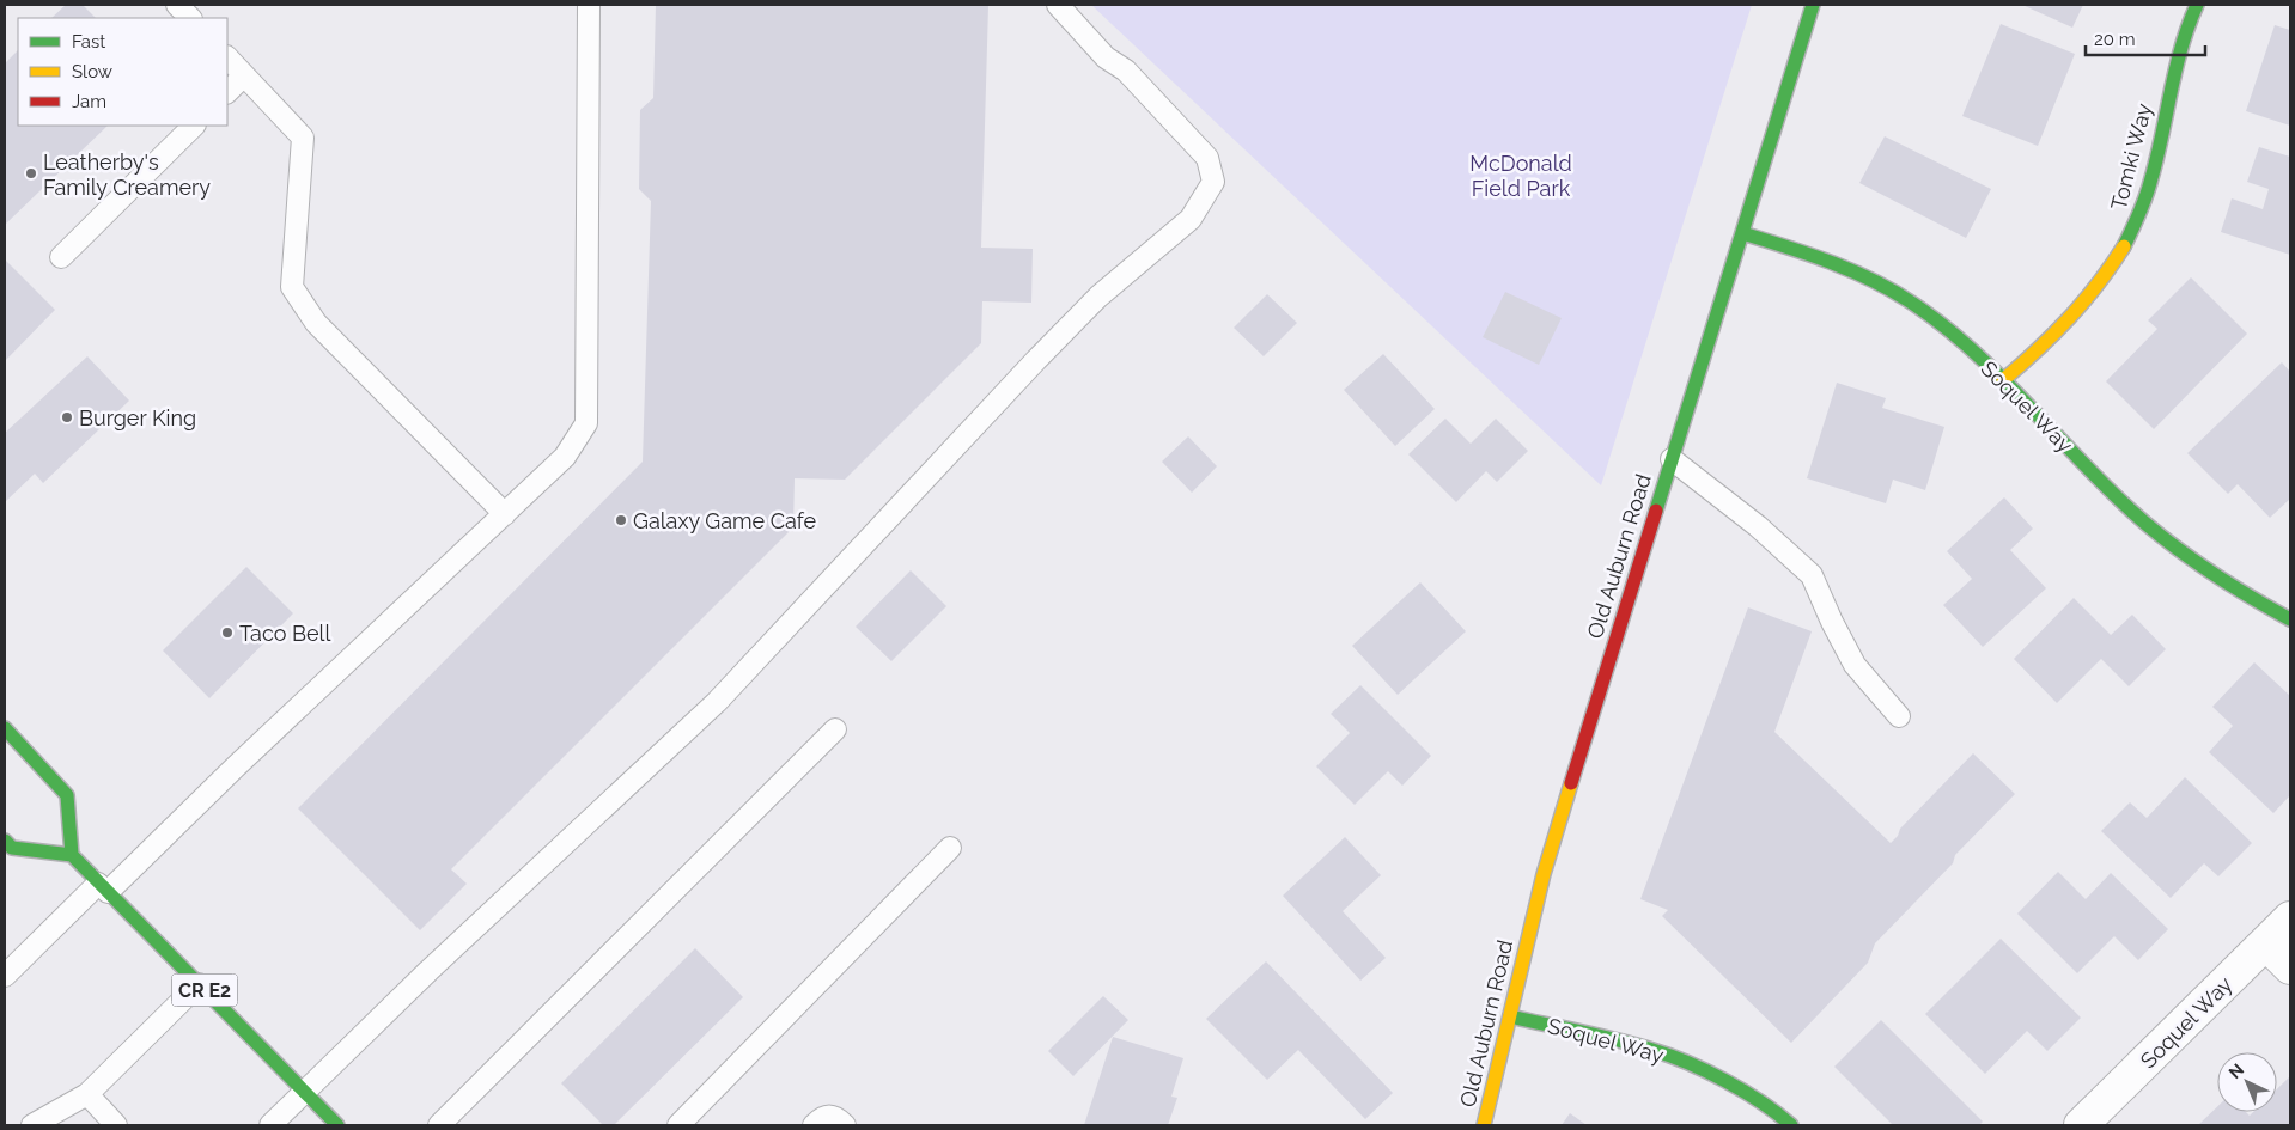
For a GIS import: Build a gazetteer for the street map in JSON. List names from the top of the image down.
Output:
{
  "streets": {
    "main road": [
      "Tomki Way",
      "Soquel Way",
      "Old Auburn Road",
      "CR E2"
    ]
  },
  "crossings": [
    ["Tomki Way", "Soquel Way"],
    ["Soquel Way", "Old Auburn Road"]
  ],
  "parks": ["McDonald Field Park"],
  "places": [
    "Leatherby's Family Creamery",
    "Burger King",
    "Galaxy Game Cafe",
    "Taco Bell"
  ],
  "legend": ["Fast", "Slow", "Jam"],
  "scale_bar": "20 m",
  "north": "top left"
}
